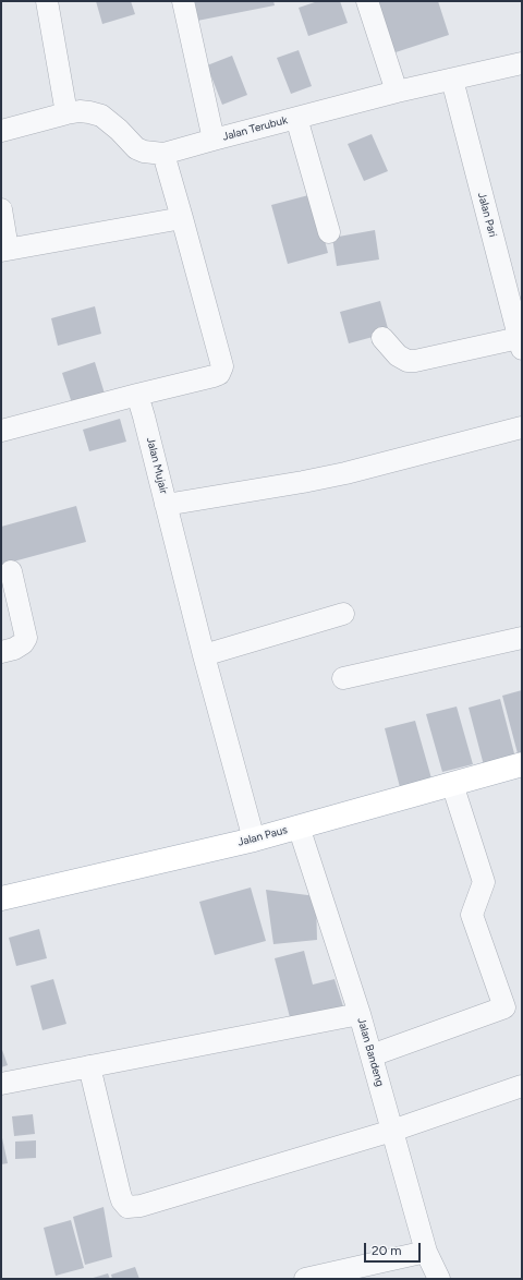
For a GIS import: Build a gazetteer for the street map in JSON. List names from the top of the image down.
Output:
{
  "streets": {
    "main road": ["Jalan Paus"],
    "street": [
      "Jalan Terubuk",
      "Jalan Pari",
      "Jalan Mujair",
      "Jalan Bandeng"
    ]
  },
  "crossings": [
    ["Jalan Terubuk", "Jalan Pari"],
    ["Jalan Mujair", "Jalan Paus"],
    ["Jalan Paus", "Jalan Bandeng"]
  ],
  "scale_bar": "20 m"
}
